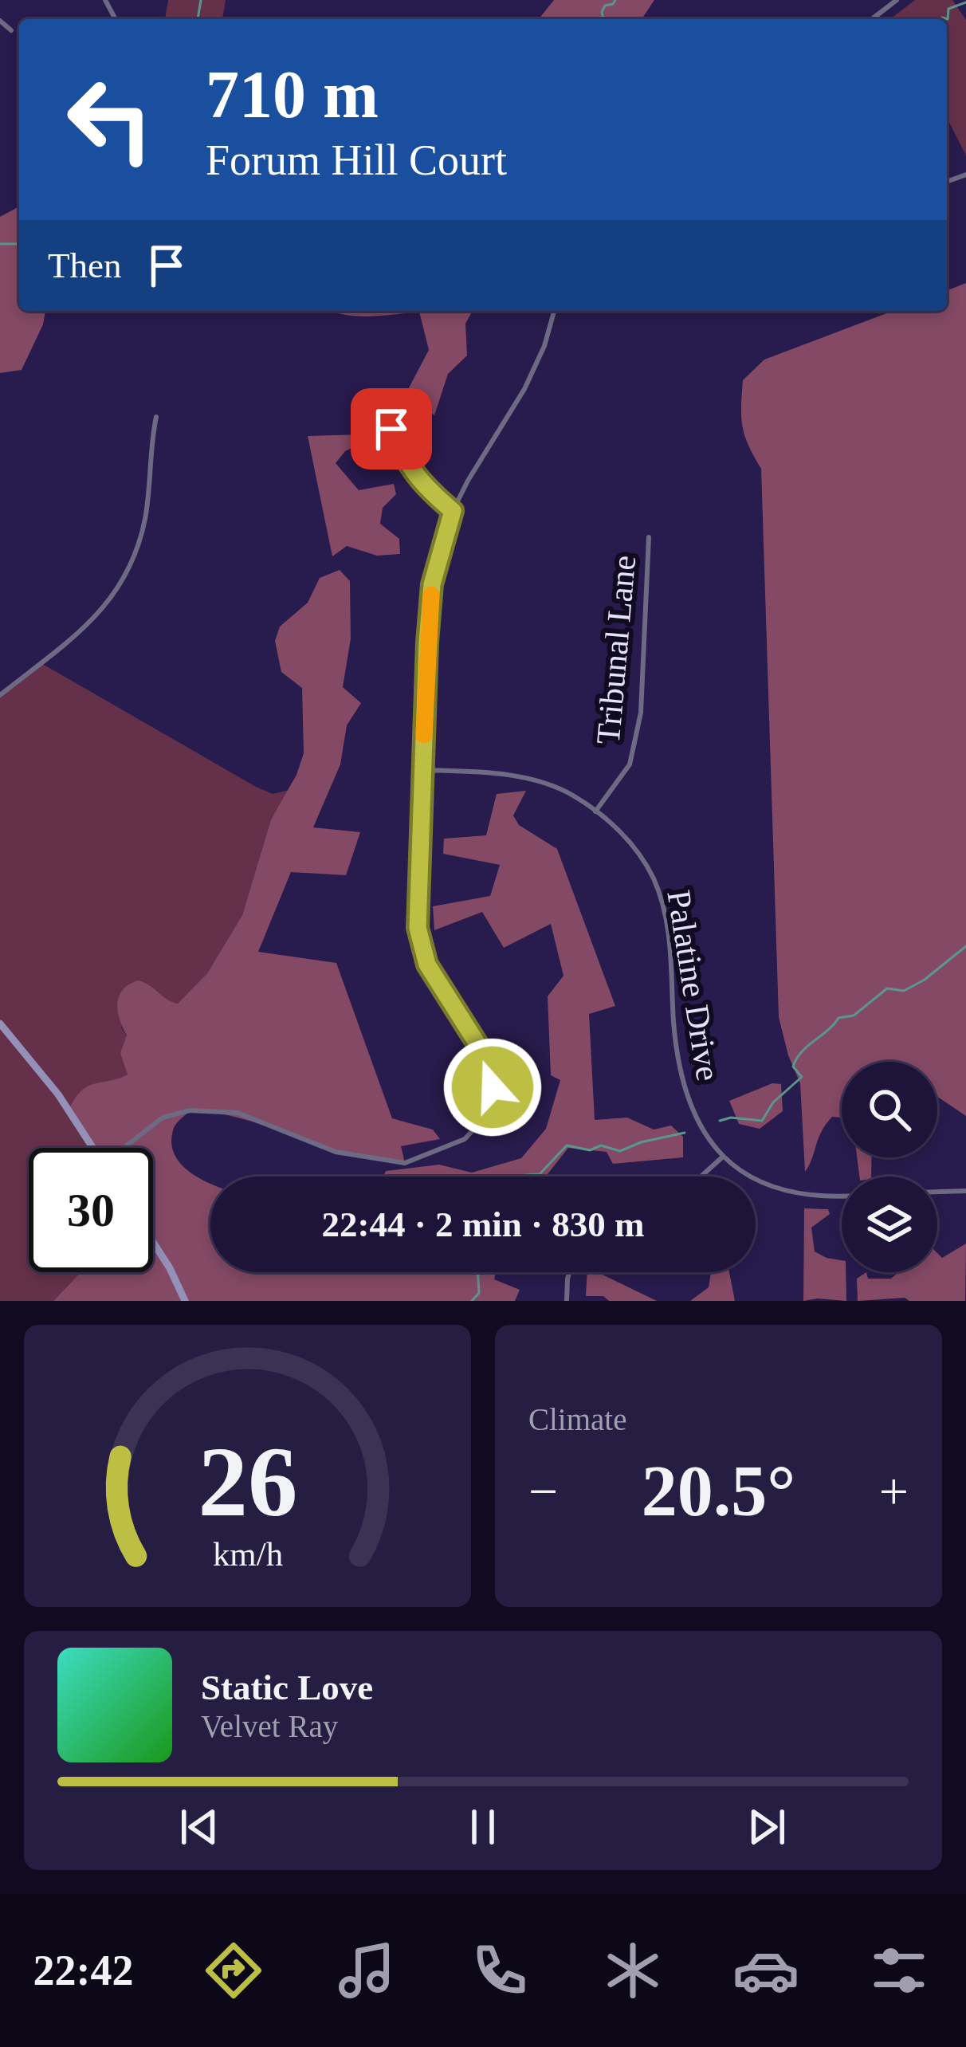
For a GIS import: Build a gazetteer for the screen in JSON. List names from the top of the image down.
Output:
{
  "streets": {
    "street": ["Tribunal Lane", "Palatine Drive"]
  },
  "crossings": [
    ["Tribunal Lane", "Palatine Drive"]
  ],
  "page": {
    "turn": ["710 m", "Forum Hill Court"],
    "then": "Then",
    "limit": "30",
    "trip": "22:44 · 2 min · 830 m",
    "tile": "Climate",
    "heat": ["−", "20.5°", "+"],
    "song": ["Static Love", "Velvet Ray"],
    "tabs": "22:42",
    "gauge": ["26", "km/h"]
  }
}
